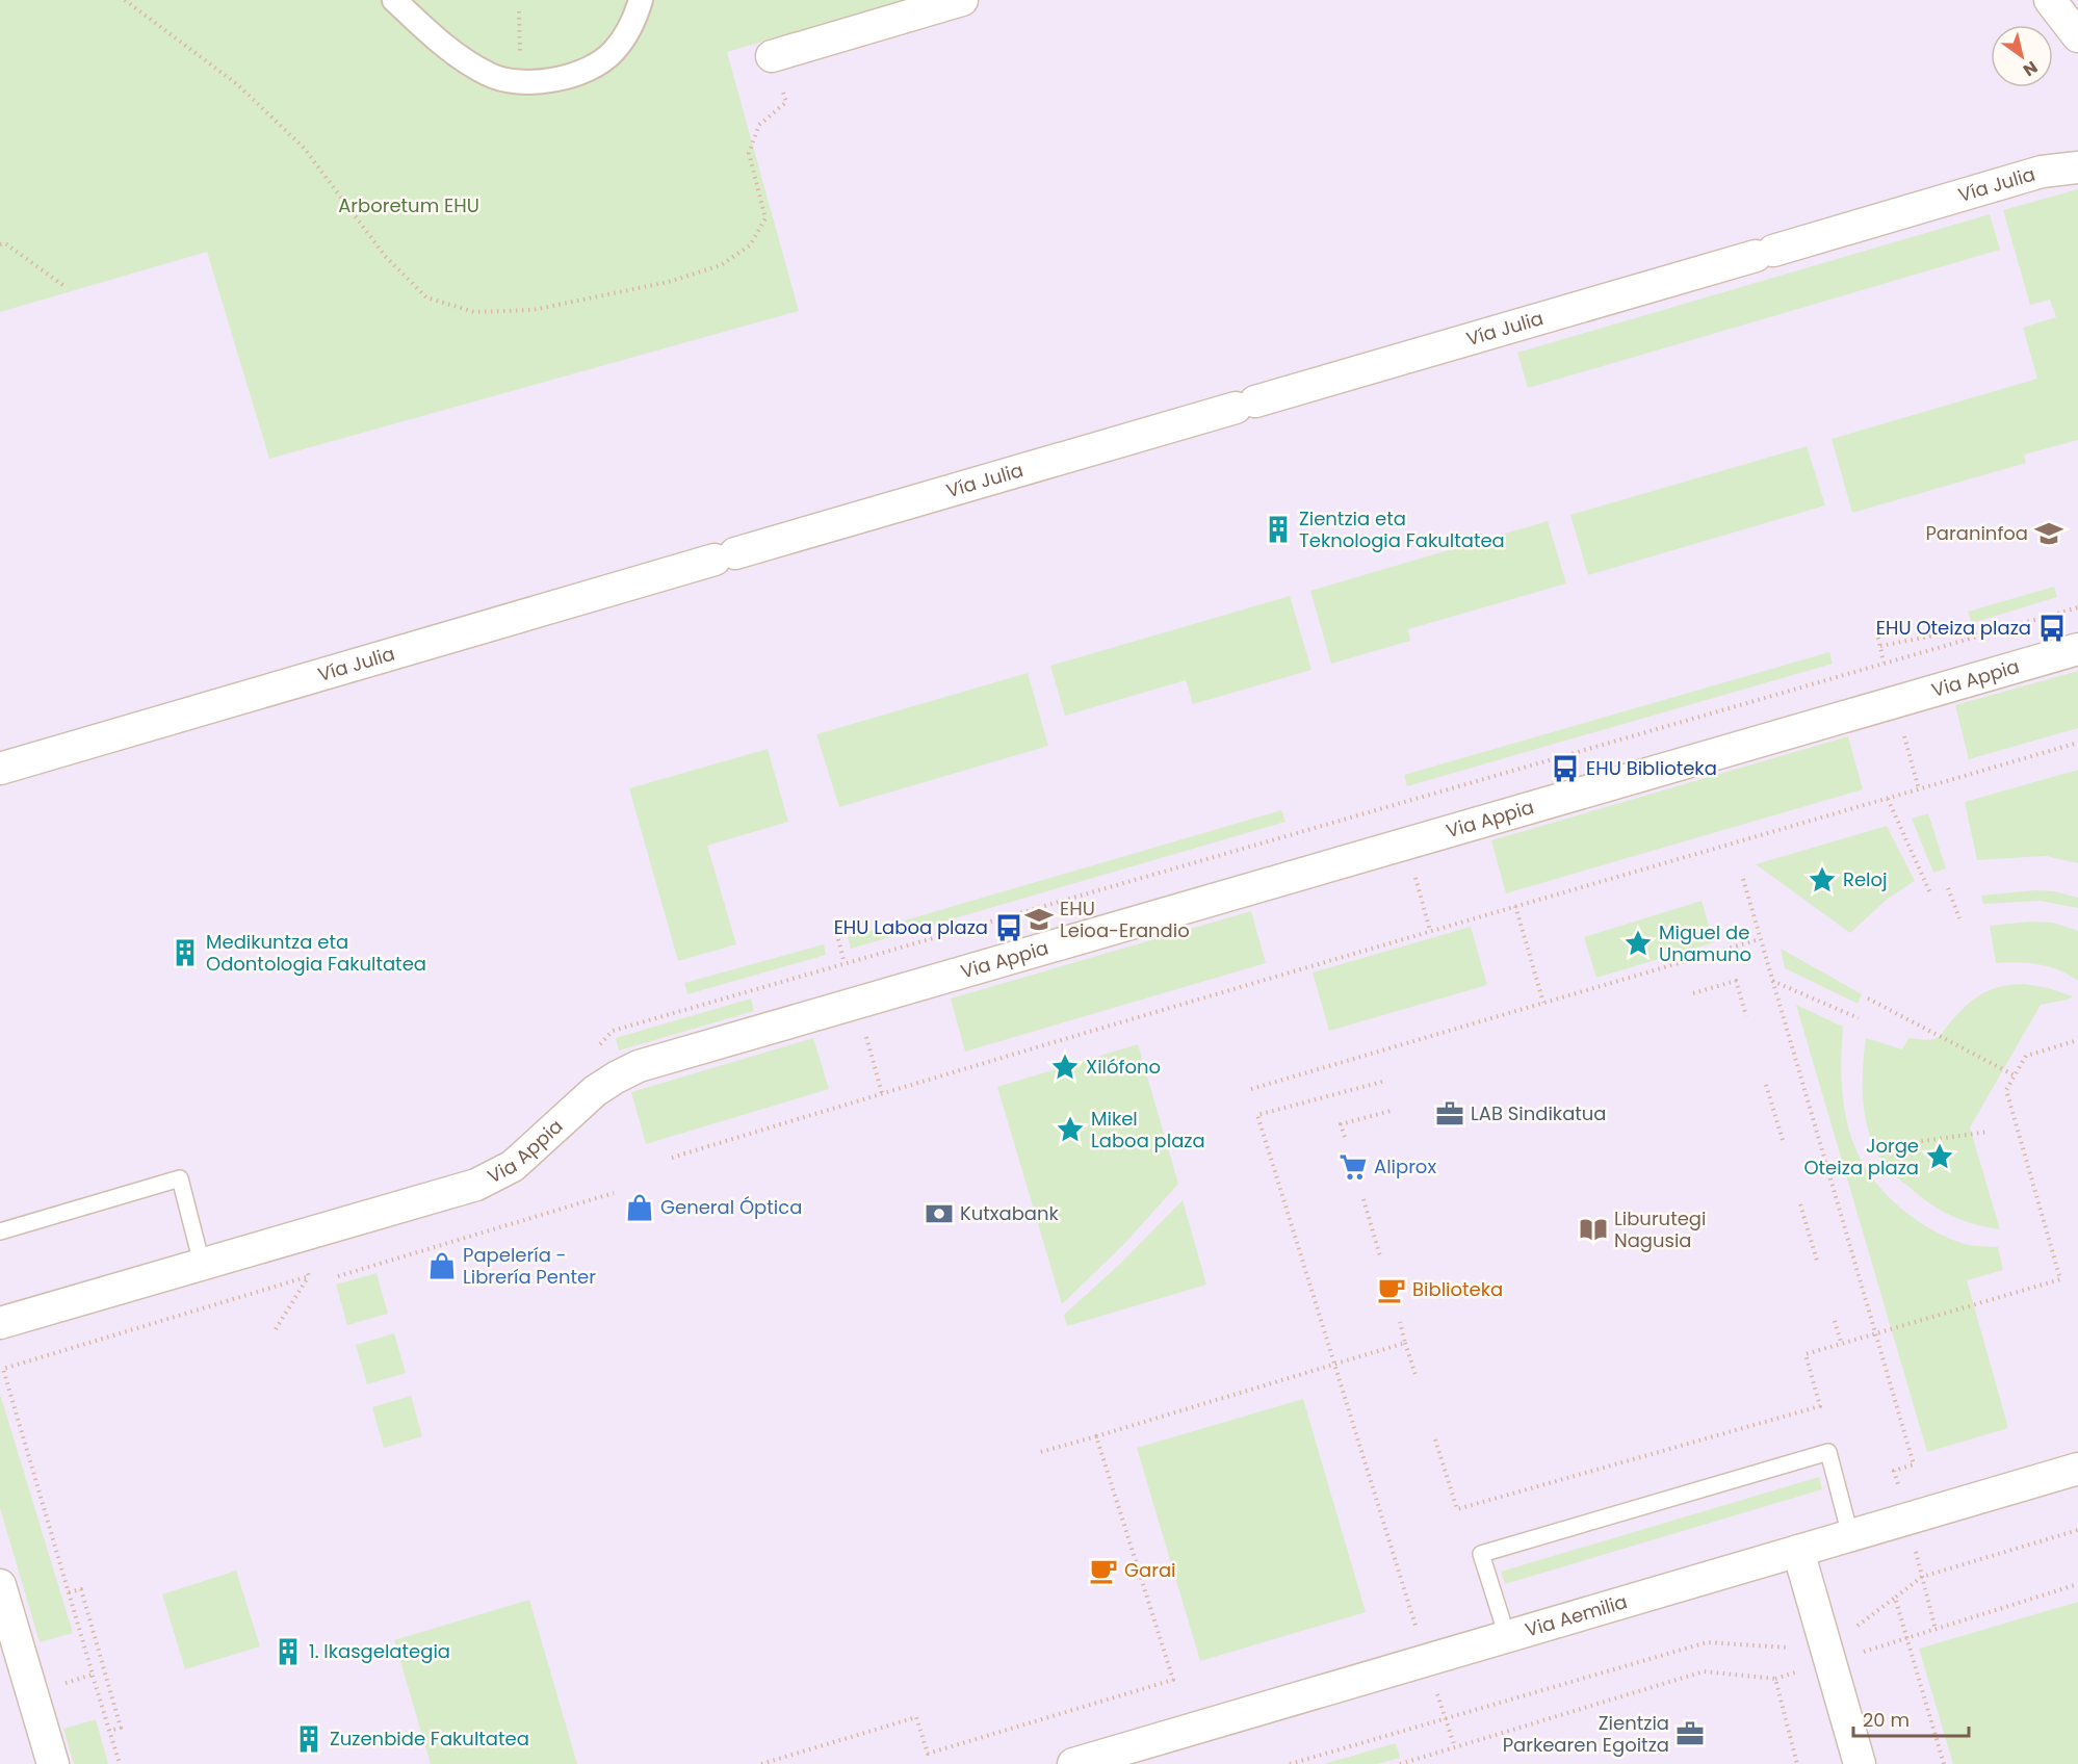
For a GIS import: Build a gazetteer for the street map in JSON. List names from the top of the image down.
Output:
{
  "streets": {
    "street": ["Vía Julia", "Via Appia", "Via Aemilia"]
  },
  "parks": ["Arboretum EHU"],
  "places": {
    "building": [
      "Zientzia eta Teknologia Fakultatea",
      "Medikuntza eta Odontologia Fakultatea",
      "1. Ikasgelategia",
      "Zuzenbide Fakultatea"
    ],
    "school or university": ["Paraninfoa", "EHU Leioa-Erandio"],
    "bus stop": ["EHU Oteiza plaza", "EHU Biblioteka", "EHU Laboa plaza"],
    "place": [
      "Reloj",
      "Miguel de Unamuno",
      "Xilófono",
      "Mikel Laboa plaza",
      "Jorge Oteiza plaza"
    ],
    "office": ["LAB Sindikatua", "Zientzia Parkearen Egoitza"],
    "supermarket": ["Aliprox"],
    "shop": ["General Óptica", "Papelería - Librería Penter"],
    "bank": ["Kutxabank"],
    "library": ["Liburutegi Nagusia"],
    "cafe": ["Biblioteka", "Garai"]
  },
  "scale_bar": "20 m",
  "north": "bottom right"
}
